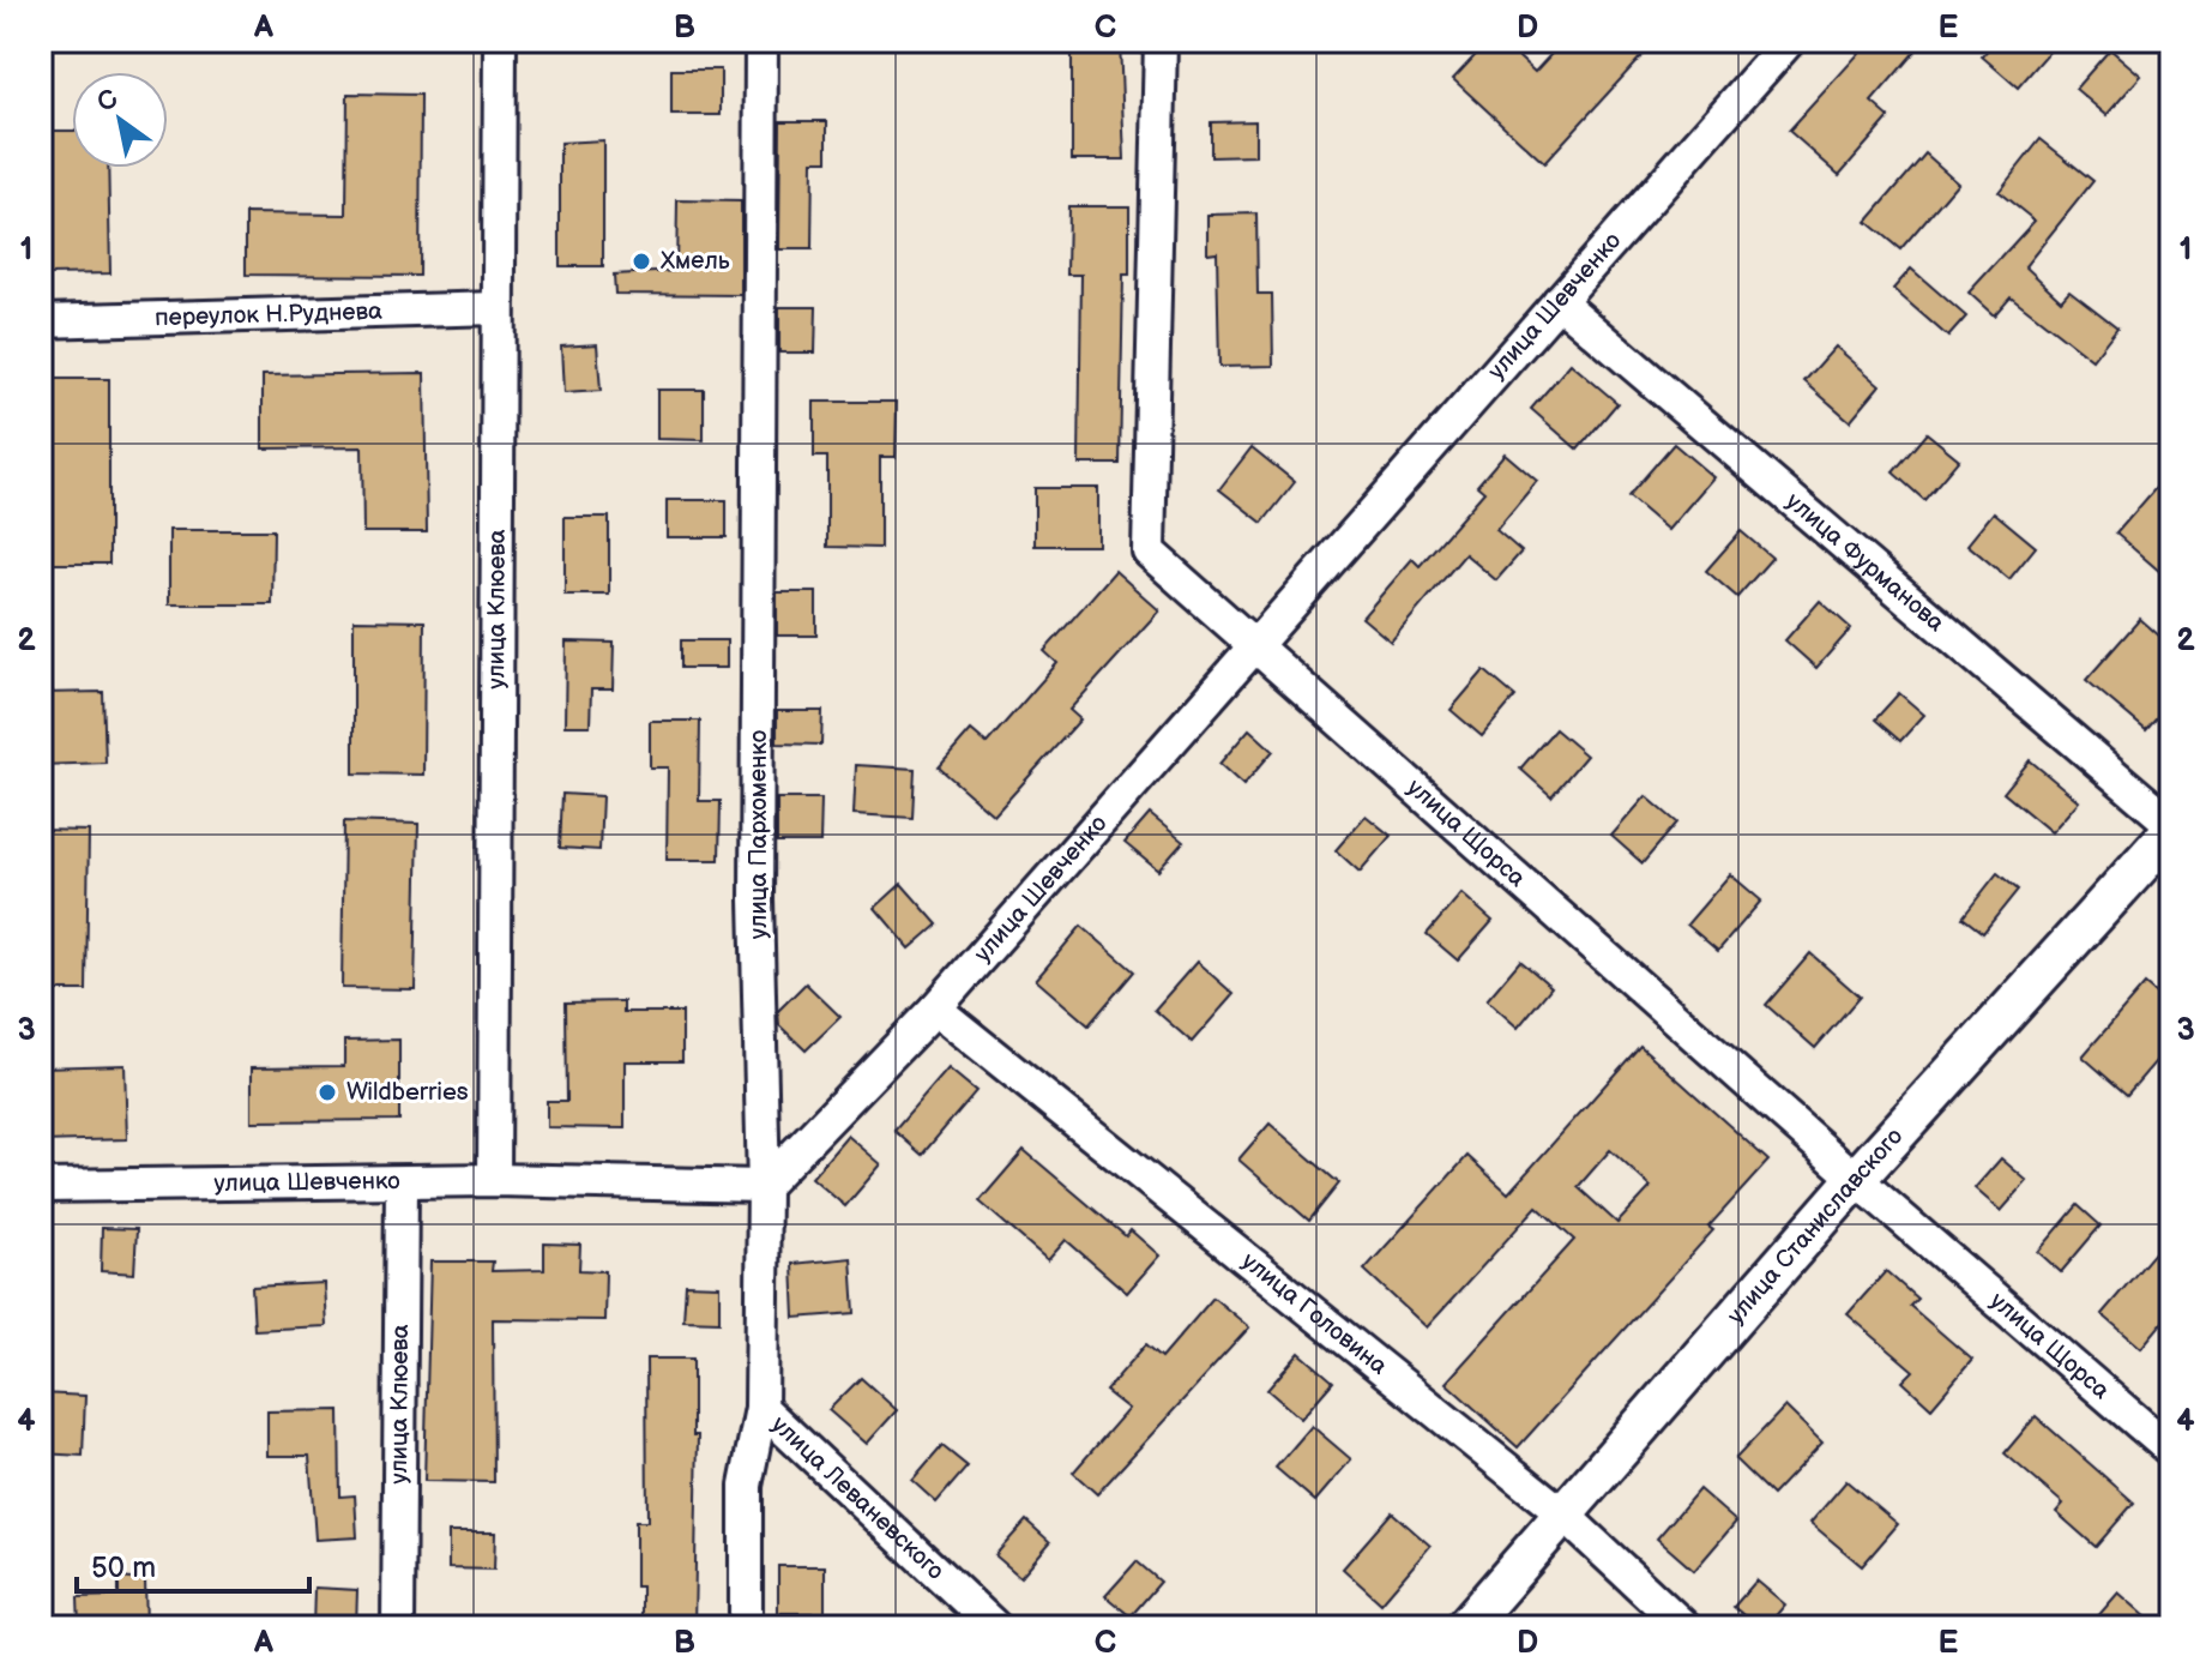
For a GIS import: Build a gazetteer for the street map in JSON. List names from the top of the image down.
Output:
{
  "streets": {
    "street": [
      "улица Шевченко",
      "переулок Н.Руднева",
      "улица Фурманова",
      "улица Клюева",
      "улица Пархоменко",
      "улица Щорса",
      "улица Станиславского",
      "улица Головина",
      "улица Леваневского"
    ]
  },
  "crossings": [
    ["улица Шевченко", "улица Фурманова"],
    ["улица Шевченко", "улица Клюева"],
    ["улица Шевченко", "улица Пархоменко"],
    ["улица Шевченко", "улица Щорса"],
    ["улица Шевченко", "улица Головина"],
    ["переулок Н.Руднева", "улица Клюева"],
    ["улица Фурманова", "улица Станиславского"],
    ["улица Пархоменко", "улица Леваневского"],
    ["улица Щорса", "улица Станиславского"],
    ["улица Станиславского", "улица Головина"]
  ],
  "places": ["Хмель", "Wildberries"],
  "scale_bar": "50 m",
  "north": "top left",
  "grid": {
    "columns": [
      "A",
      "B",
      "C",
      "D",
      "E"
    ],
    "rows": [
      "1",
      "2",
      "3",
      "4"
    ]
  }
}
